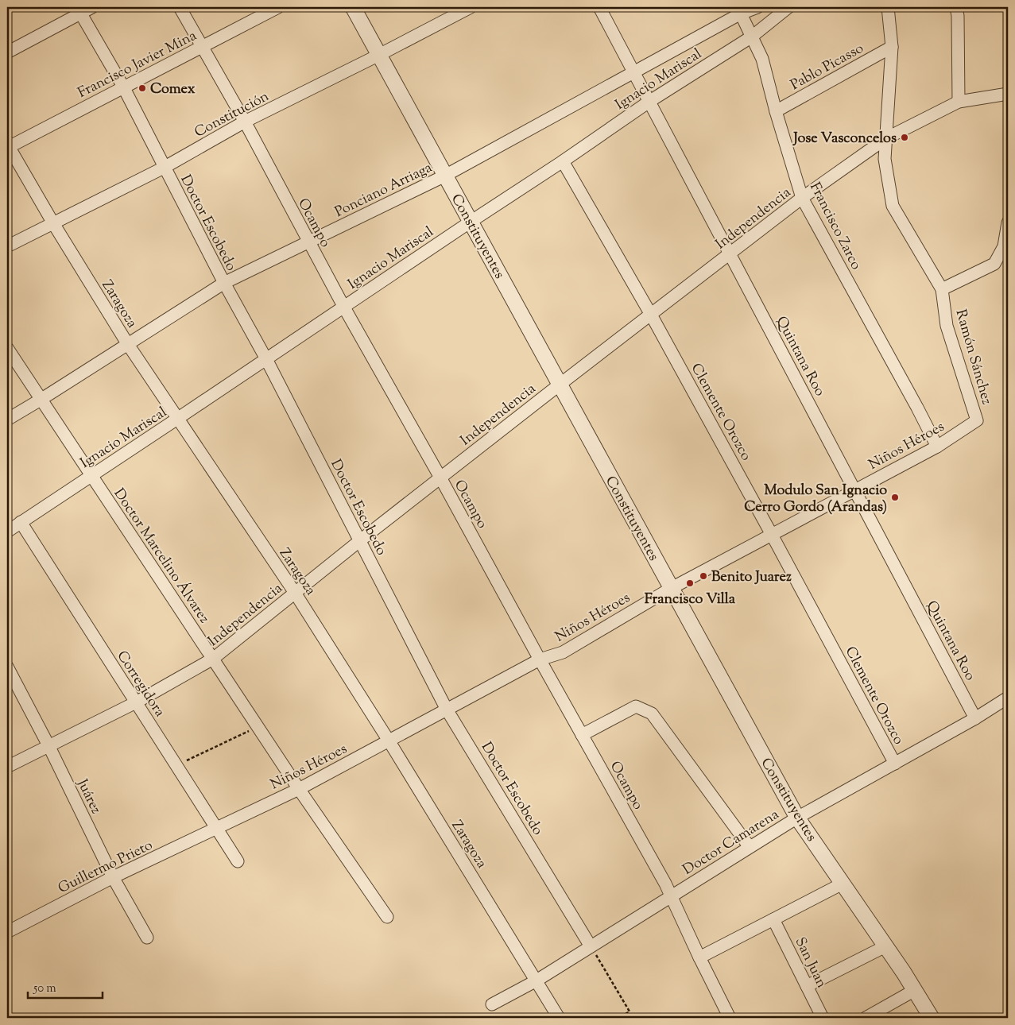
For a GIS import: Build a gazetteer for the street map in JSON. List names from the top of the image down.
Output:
{
  "streets": {
    "street": [
      "Francisco Javier Mina",
      "Pablo Picasso",
      "Ignacio Mariscal",
      "Constitución",
      "Ponciano Arriaga",
      "Independencia",
      "Doctor Escobedo",
      "Ocampo",
      "Francisco Zarco",
      "Constituyentes",
      "Zaragoza",
      "Quintana Roo",
      "Ramón Sánchez",
      "Clemente Orozco",
      "Niños Héroes",
      "Doctor Marcelino Álvarez",
      "Corregidora",
      "Juárez",
      "Doctor Camarena",
      "Guillermo Prieto",
      "San Juan"
    ]
  },
  "crossings": [
    ["Francisco Javier Mina", "Doctor Escobedo"],
    ["Francisco Javier Mina", "Ocampo"],
    ["Francisco Javier Mina", "Zaragoza"],
    ["Pablo Picasso", "Francisco Zarco"],
    ["Pablo Picasso", "Ramón Sánchez"],
    ["Ignacio Mariscal", "Doctor Escobedo"],
    ["Ignacio Mariscal", "Ocampo"],
    ["Ignacio Mariscal", "Francisco Zarco"],
    ["Ignacio Mariscal", "Constituyentes"],
    ["Ignacio Mariscal", "Zaragoza"],
    ["Ignacio Mariscal", "Quintana Roo"],
    ["Ignacio Mariscal", "Clemente Orozco"],
    ["Ignacio Mariscal", "Doctor Marcelino Álvarez"],
    ["Ignacio Mariscal", "Corregidora"],
    ["Constitución", "Doctor Escobedo"],
    ["Constitución", "Ocampo"],
    ["Constitución", "Constituyentes"],
    ["Constitución", "Zaragoza"],
    ["Ponciano Arriaga", "Doctor Escobedo"],
    ["Ponciano Arriaga", "Ocampo"],
    ["Ponciano Arriaga", "Francisco Zarco"],
    ["Ponciano Arriaga", "Constituyentes"],
    ["Ponciano Arriaga", "Zaragoza"],
    ["Ponciano Arriaga", "Quintana Roo"],
    ["Ponciano Arriaga", "Doctor Marcelino Álvarez"],
    ["Independencia", "Doctor Escobedo"],
    ["Independencia", "Ocampo"],
    ["Independencia", "Francisco Zarco"],
    ["Independencia", "Constituyentes"],
    ["Independencia", "Zaragoza"],
    ["Independencia", "Quintana Roo"],
    ["Independencia", "Ramón Sánchez"],
    ["Independencia", "Clemente Orozco"],
    ["Independencia", "Doctor Marcelino Álvarez"],
    ["Independencia", "Corregidora"],
    ["Independencia", "Juárez"],
    ["Doctor Escobedo", "Niños Héroes"],
    ["Doctor Escobedo", "Doctor Camarena"],
    ["Ocampo", "Niños Héroes"],
    ["Ocampo", "Doctor Camarena"],
    ["Francisco Zarco", "Niños Héroes"],
    ["Constituyentes", "Niños Héroes"],
    ["Constituyentes", "Doctor Camarena"],
    ["Zaragoza", "Niños Héroes"],
    ["Zaragoza", "Doctor Camarena"],
    ["Quintana Roo", "Niños Héroes"],
    ["Quintana Roo", "Doctor Camarena"],
    ["Ramón Sánchez", "Niños Héroes"],
    ["Clemente Orozco", "Niños Héroes"],
    ["Clemente Orozco", "Doctor Camarena"],
    ["Niños Héroes", "Doctor Marcelino Álvarez"],
    ["Niños Héroes", "Corregidora"],
    ["Niños Héroes", "Guillermo Prieto"],
    ["Corregidora", "Guillermo Prieto"],
    ["Juárez", "Guillermo Prieto"]
  ],
  "places": [
    "Comex",
    "Jose Vasconcelos",
    "Modulo San Ignacio Cerro Gordo (Arandas)",
    "Benito Juarez",
    "Francisco Villa"
  ],
  "scale_bar": "50 m"
}
